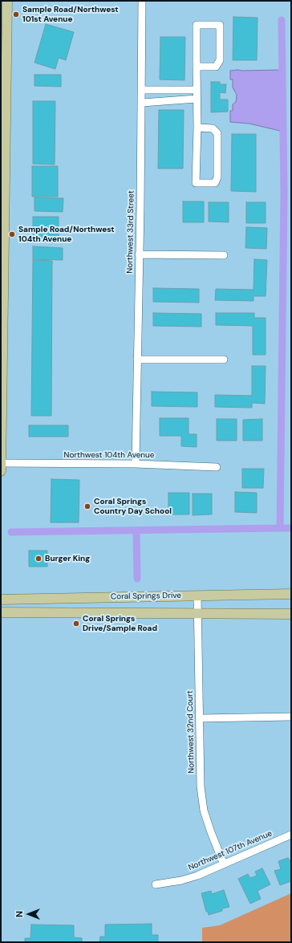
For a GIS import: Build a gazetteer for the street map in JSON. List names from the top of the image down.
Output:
{
  "streets": {
    "main road": ["Coral Springs Drive"],
    "street": [
      "Northwest 33rd Street",
      "Northwest 104th Avenue",
      "Northwest 32nd Court",
      "Northwest 107th Avenue"
    ]
  },
  "crossings": [
    ["Northwest 33rd Street", "Northwest 104th Avenue"],
    ["Coral Springs Drive", "Northwest 32nd Court"],
    ["Northwest 32nd Court", "Northwest 107th Avenue"]
  ],
  "places": [
    "Sample Road/Northwest 101st Avenue",
    "Sample Road/Northwest 104th Avenue",
    "Coral Springs Country Day School",
    "Burger King",
    "Coral Springs Drive/Sample Road"
  ],
  "north": "left"
}
